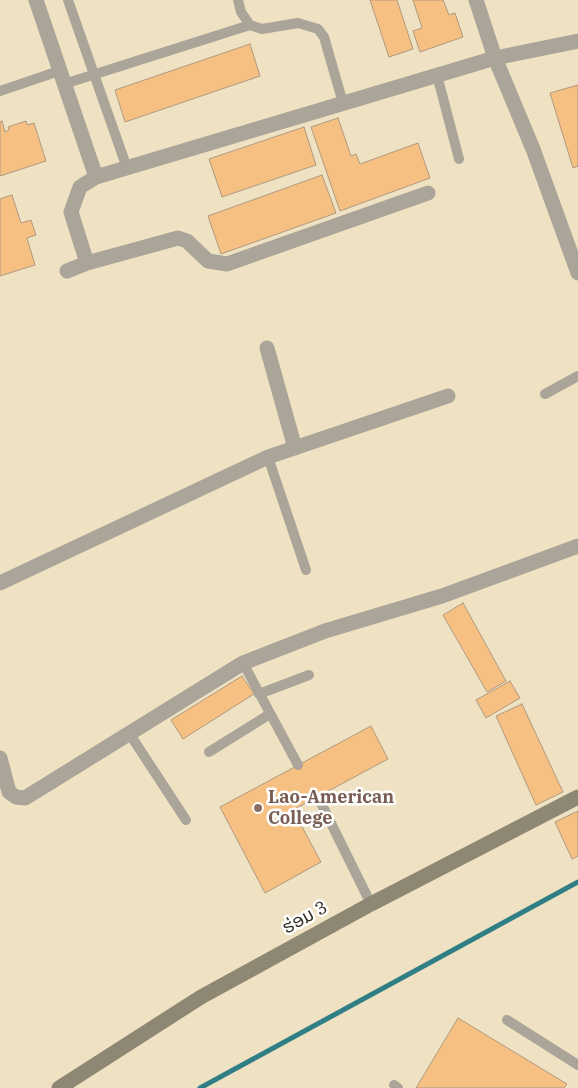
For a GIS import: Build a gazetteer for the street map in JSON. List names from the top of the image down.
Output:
{
  "streets": {
    "street": ["ຮ່ອມ 3"]
  },
  "places": ["Lao-American College"]
}
